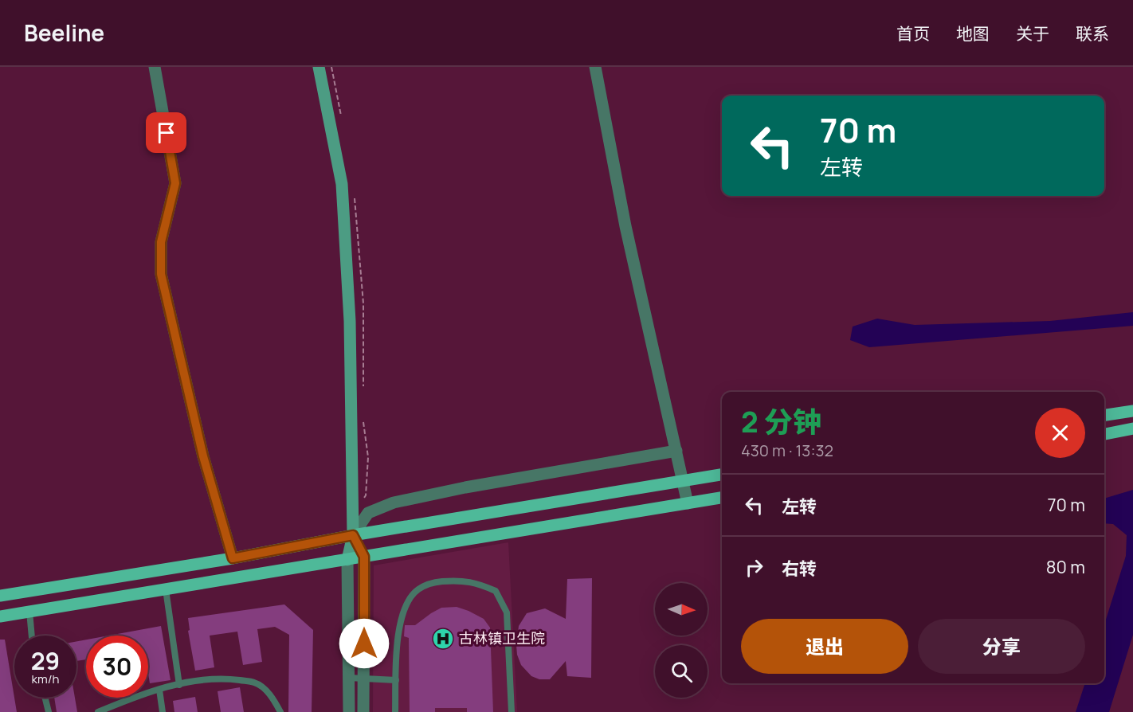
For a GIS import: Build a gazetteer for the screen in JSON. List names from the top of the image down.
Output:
{
  "places": {
    "hospital": ["古林镇卫生院"]
  },
  "north": "right",
  "page": {
    "header": "Beeline",
    "nav": [
      "首页",
      "地图",
      "关于",
      "联系"
    ],
    "turn": ["70 m", "左转"],
    "heading": ["2 分钟", "430 m · 13:32"],
    "list": [
      {
        "name": "左转",
        "value": "70 m"
      },
      {
        "name": "右转",
        "value": "80 m"
      }
    ],
    "buttons": ["退出", "分享"],
    "speed": "29 km/h",
    "limit": "30"
  }
}
